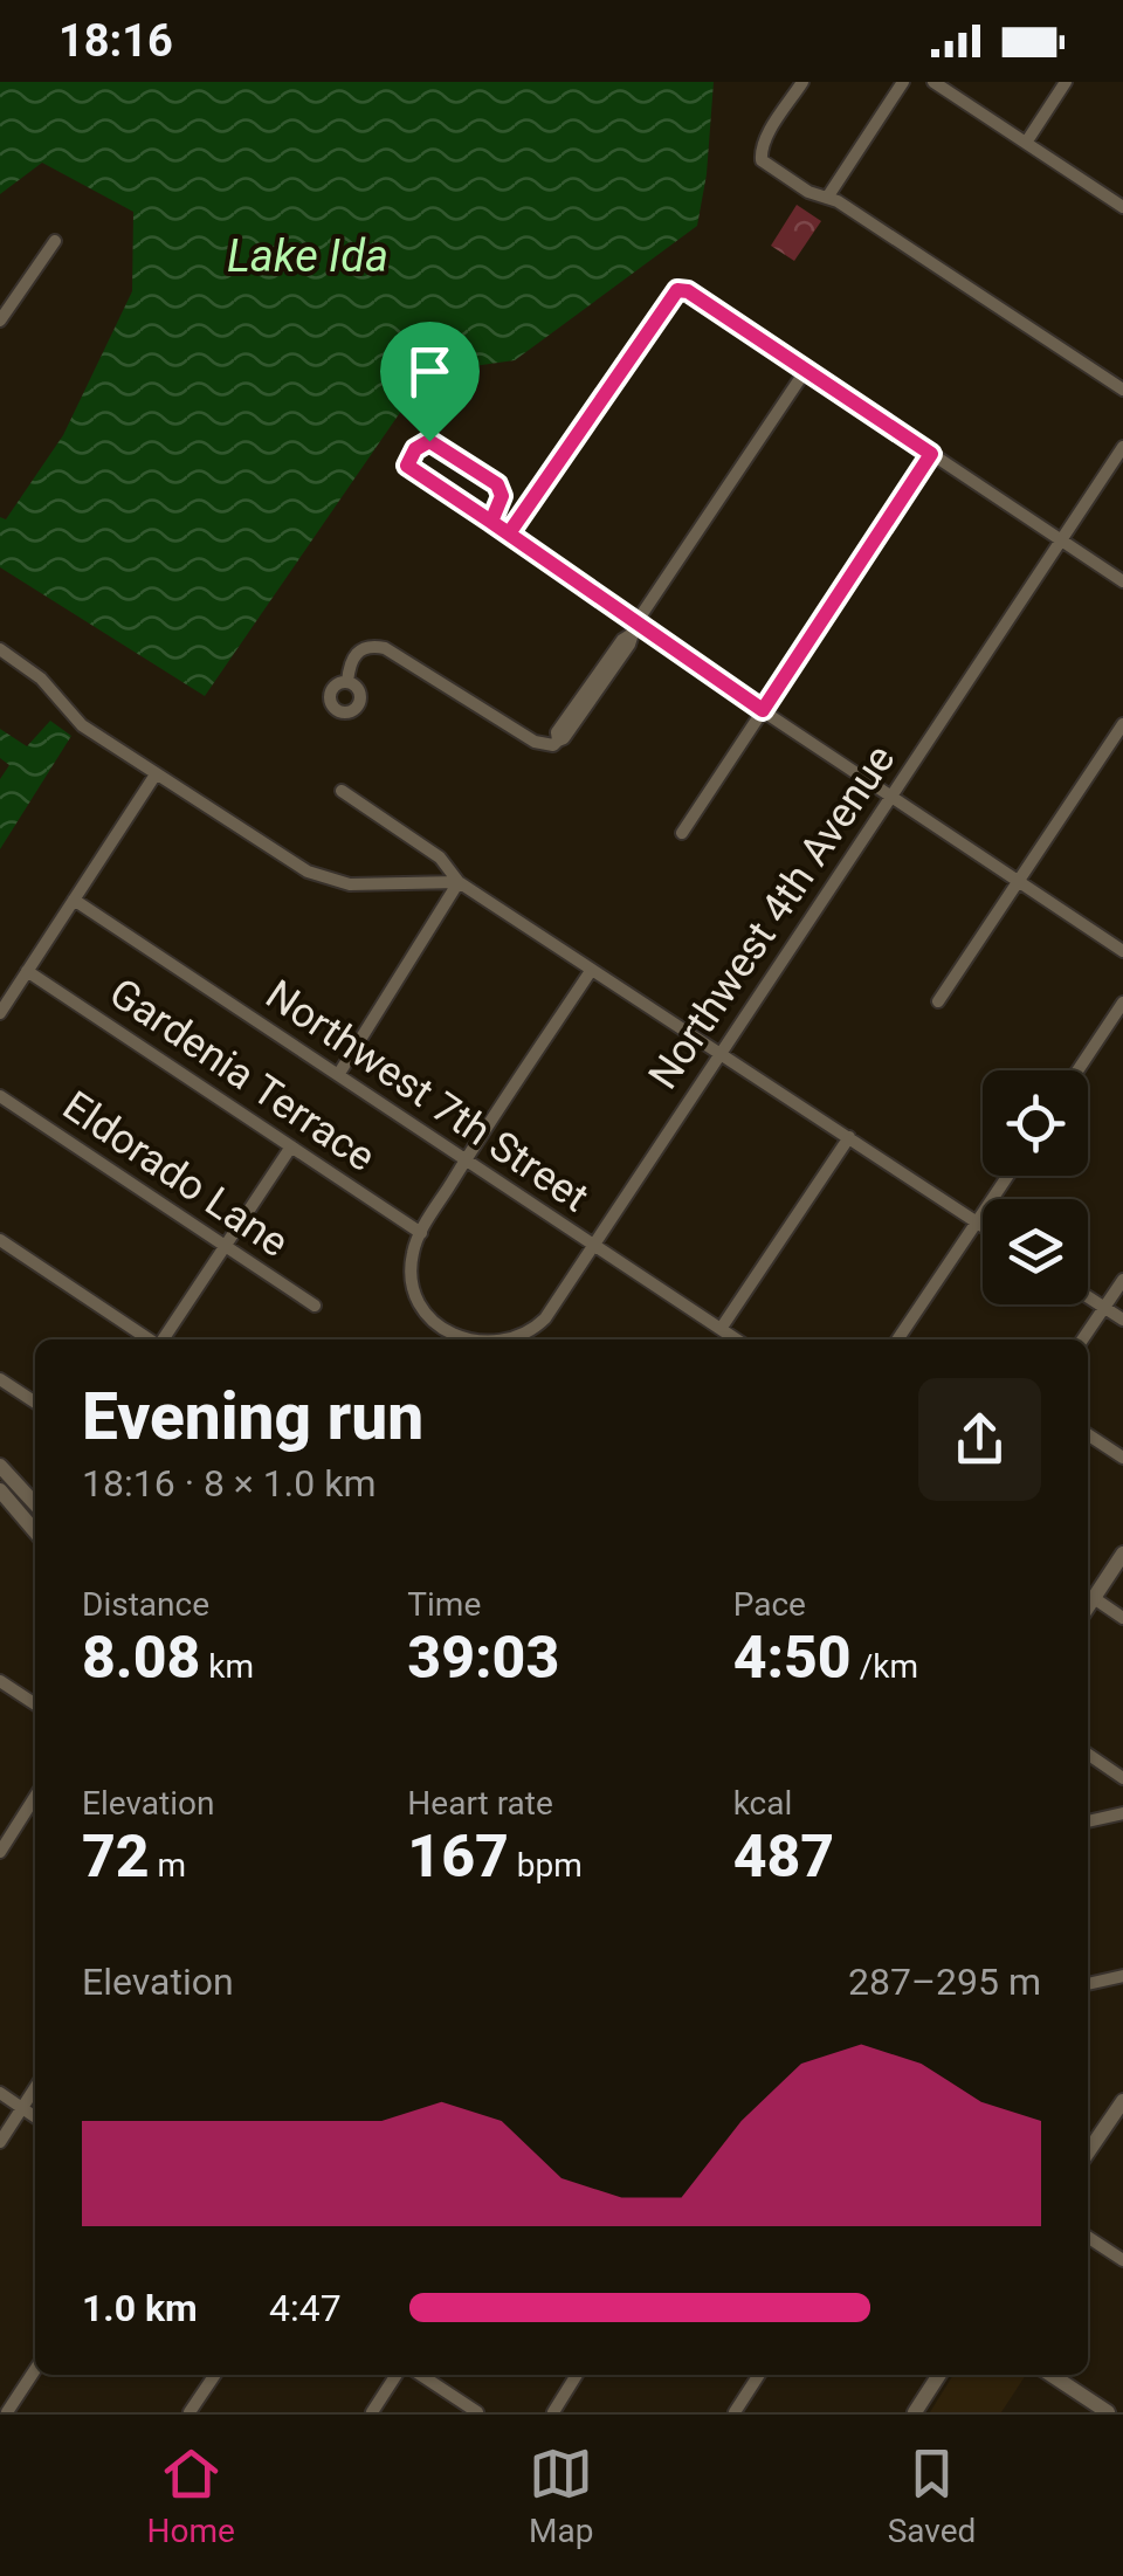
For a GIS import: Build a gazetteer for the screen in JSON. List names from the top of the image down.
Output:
{
  "streets": {
    "street": [
      "Northwest 4th Avenue",
      "Gardenia Terrace",
      "Northwest 7th Street",
      "Eldorado Lane"
    ]
  },
  "crossings": [
    ["Northwest 4th Avenue", "Northwest 7th Street"]
  ],
  "water": ["Lake Ida"],
  "page": {
    "status": "18:16",
    "heading": ["Evening run", "18:16 · 8 × 1.0 km"],
    "stats": [
      ["Distance", "8.08 km"],
      ["Time", "39:03"],
      ["Pace", "4:50 /km"],
      ["Elevation", "72 m"],
      ["Heart rate", "167 bpm"],
      ["kcal", "487"]
    ],
    "chart": ["Elevation", "287–295 m"],
    "list": [
      {
        "name": "1.0 km",
        "note": "4:47"
      }
    ],
    "tabs": ["Home", "Map", "Saved"]
  }
}
